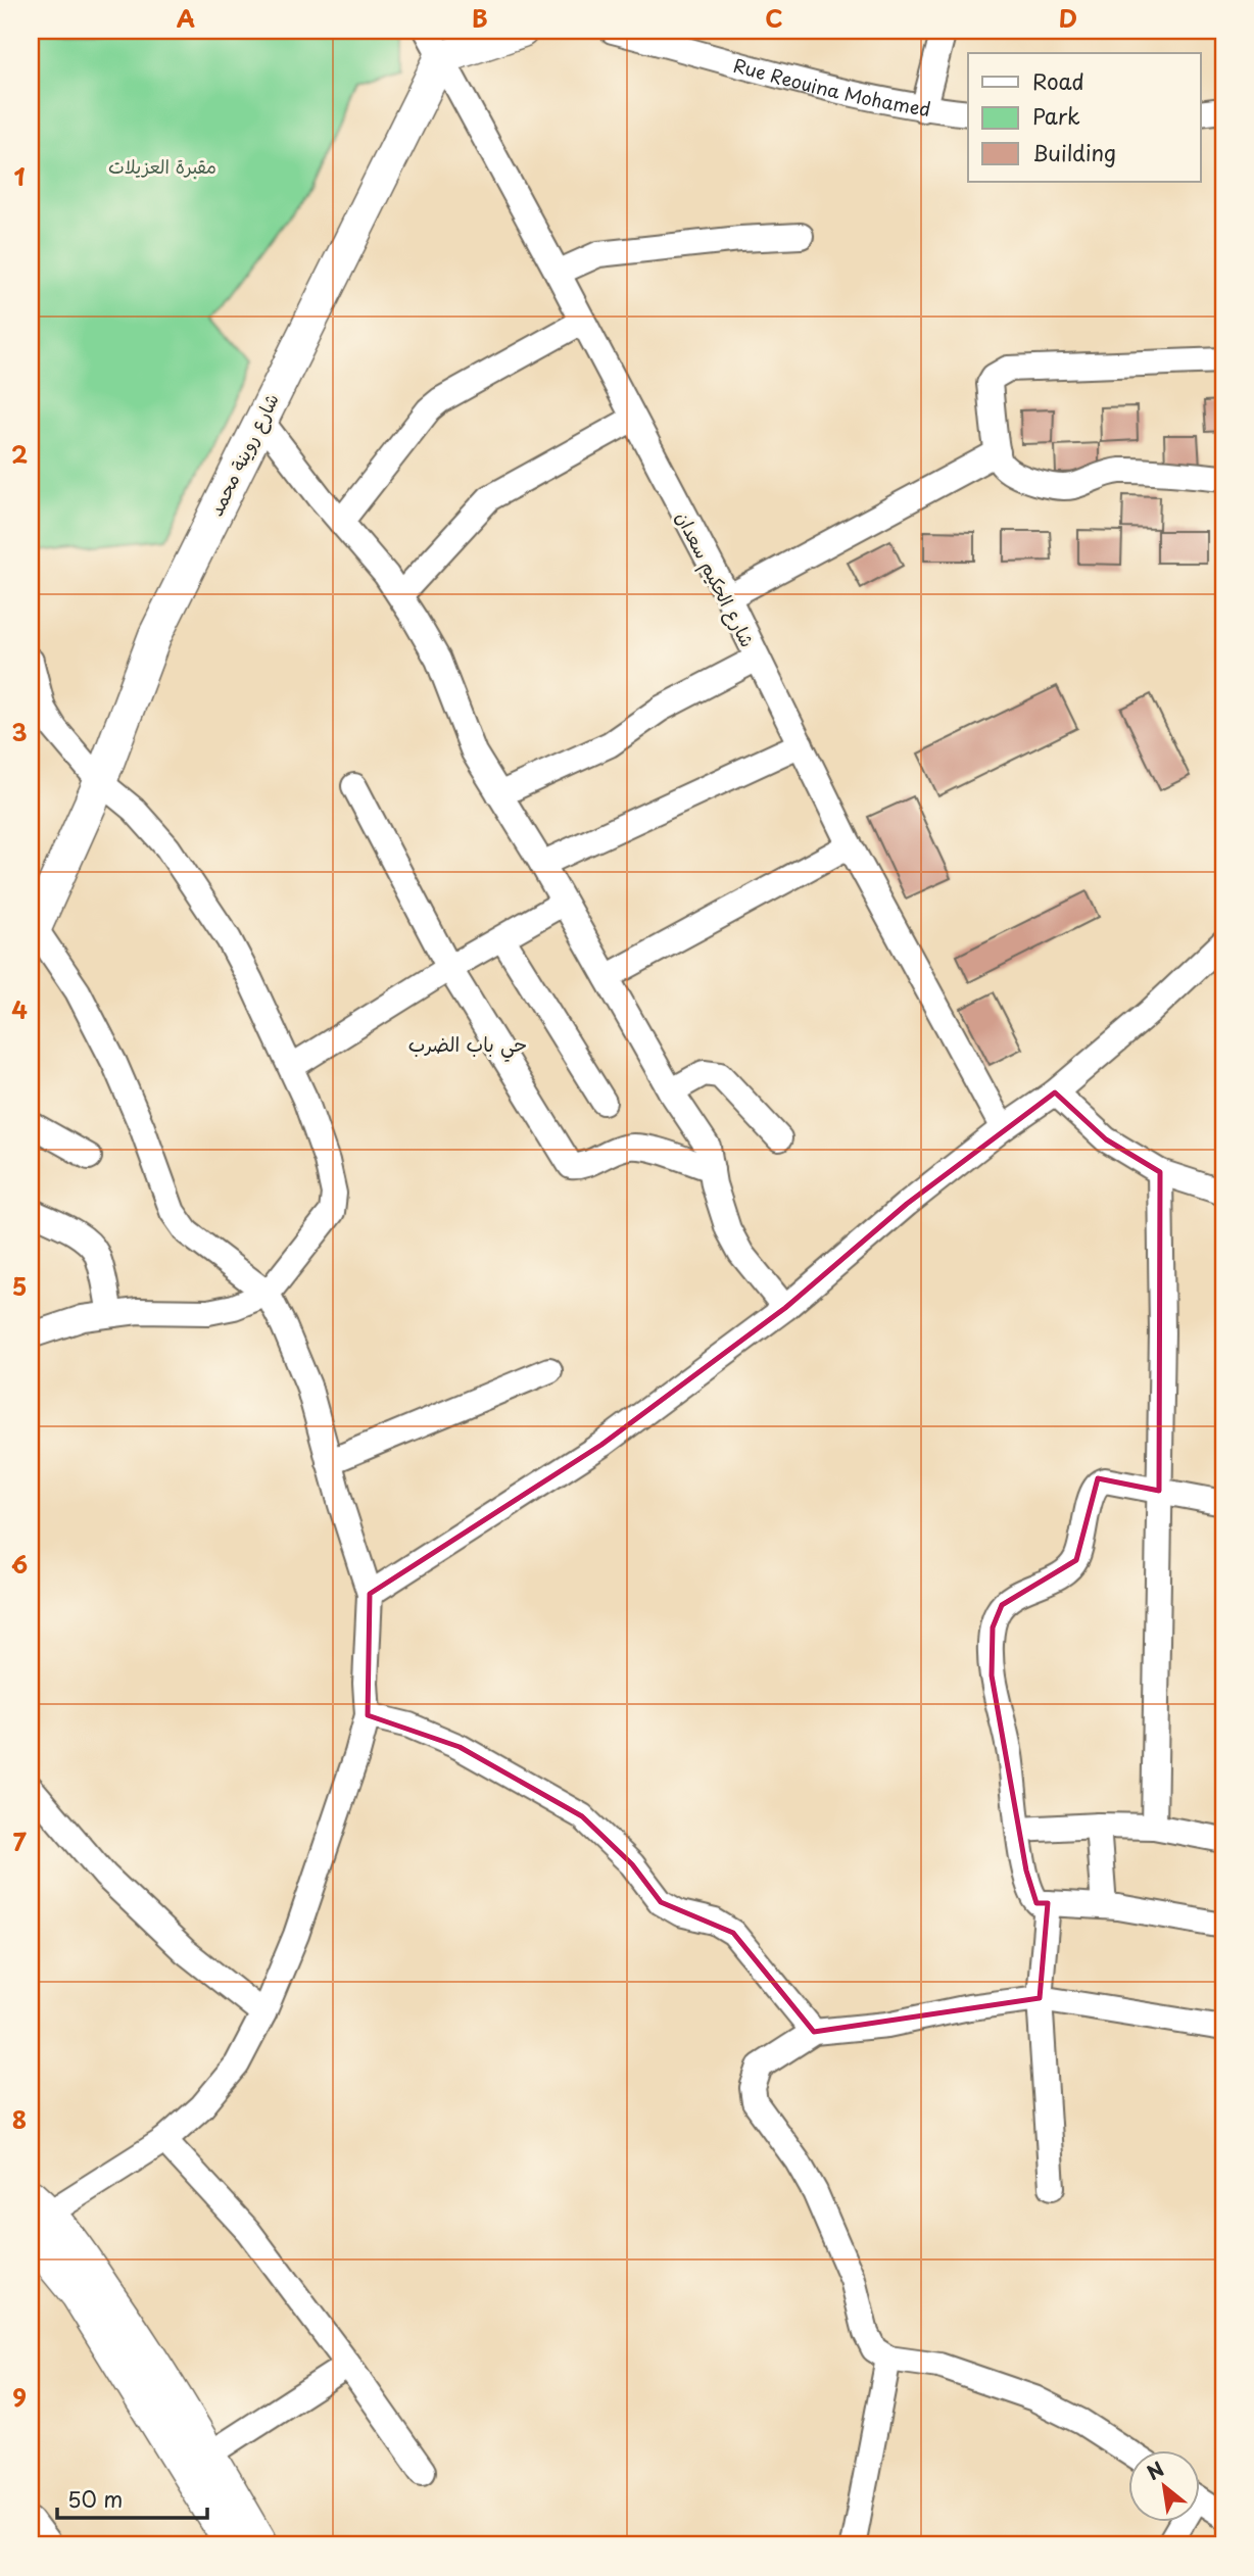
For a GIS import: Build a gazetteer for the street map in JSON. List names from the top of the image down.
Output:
{
  "streets": {
    "main road": ["شارع روينة محمد"],
    "street": ["Rue Reouina Mohamed", "شارع الحكيم سعدان"]
  },
  "crossings": [
    ["شارع روينة محمد", "شارع الحكيم سعدان"]
  ],
  "districts": ["حي باب الضرب"],
  "parks": ["مقبرة العزيلات"],
  "legend": ["Road", "Park", "Building"],
  "scale_bar": "50 m",
  "north": "top left",
  "grid": {
    "columns": [
      "A",
      "B",
      "C",
      "D"
    ],
    "rows": [
      "1",
      "2",
      "3",
      "4",
      "5",
      "6",
      "7",
      "8",
      "9"
    ]
  }
}
